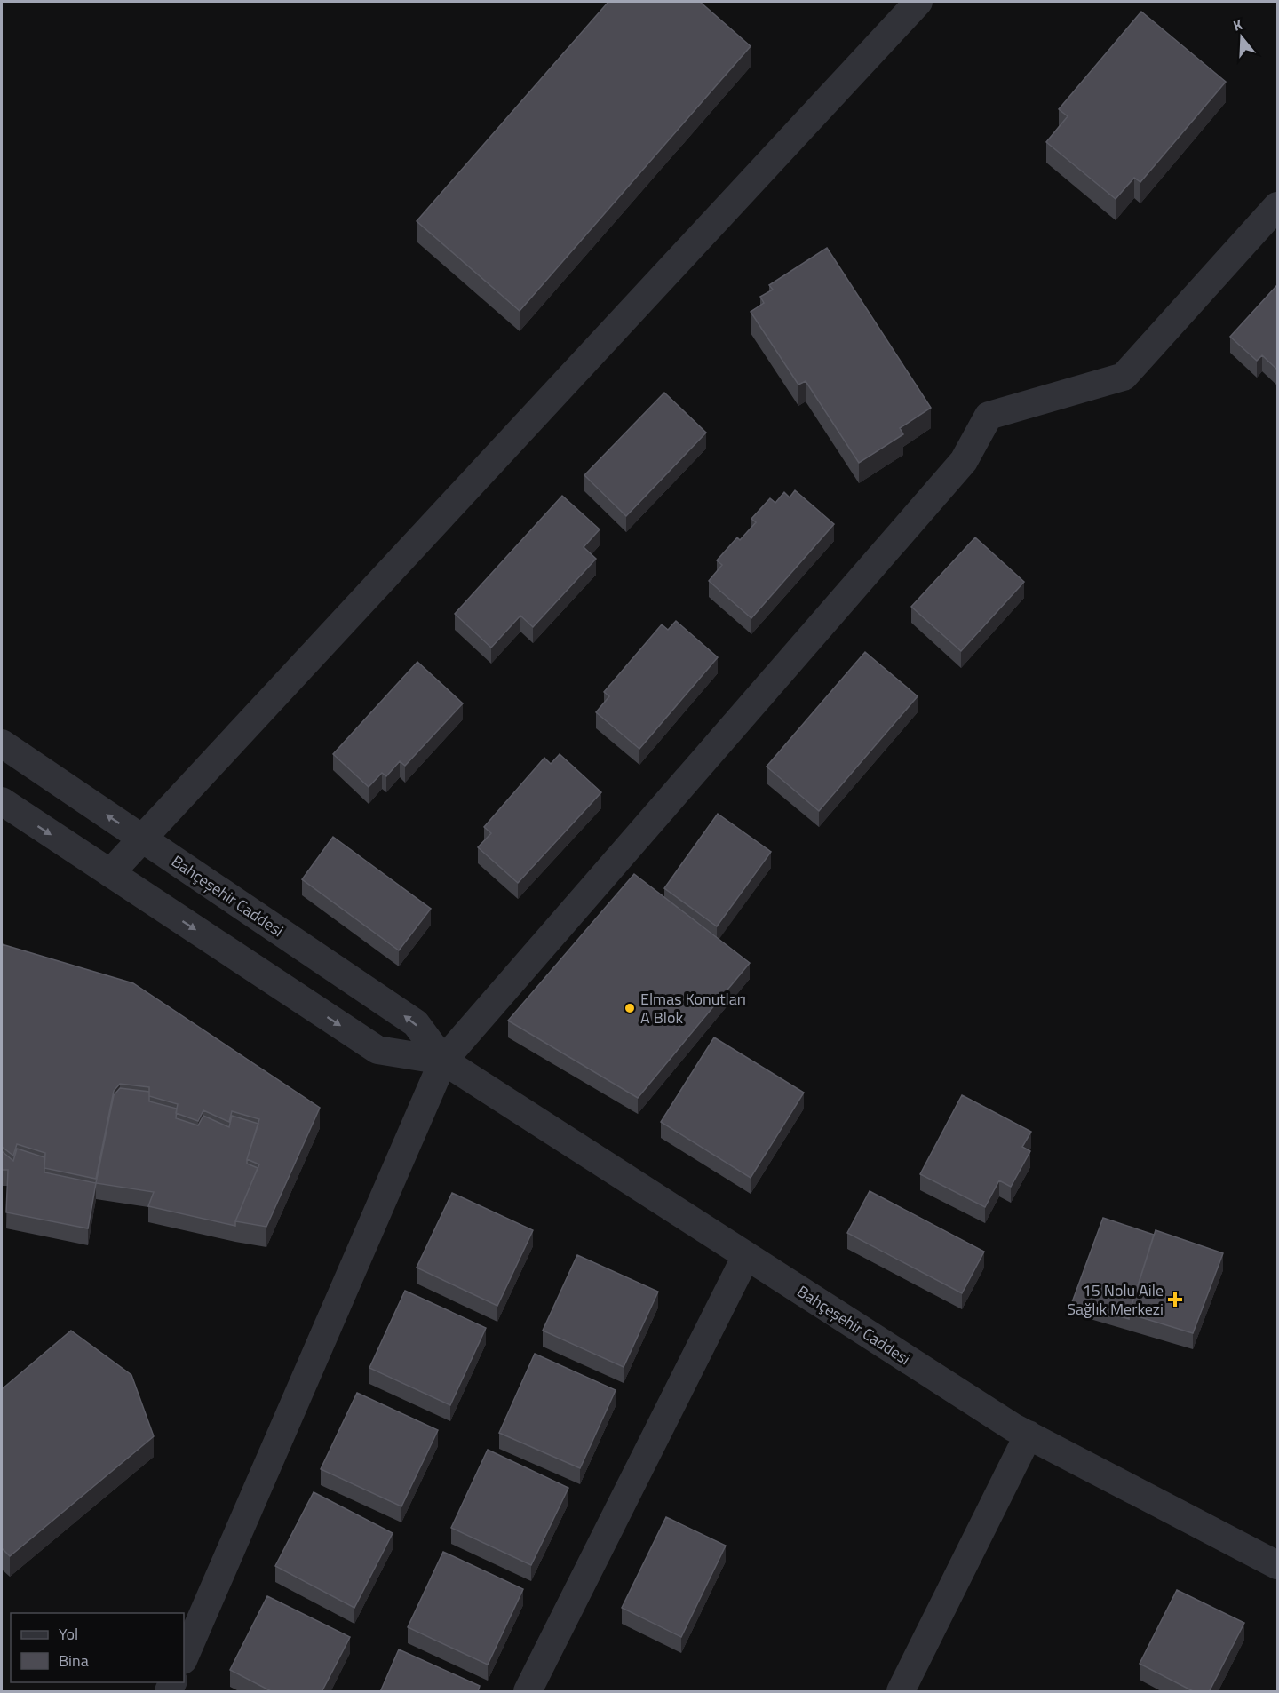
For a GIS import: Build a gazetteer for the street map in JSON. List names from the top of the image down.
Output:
{
  "streets": {
    "street": ["Bahçeşehir Caddesi"]
  },
  "places": {
    "other": ["Elmas Konutları A Blok"],
    "health": ["15 Nolu Aile Sağlık Merkezi"]
  },
  "legend": ["Yol", "Bina"],
  "north": "top"
}
